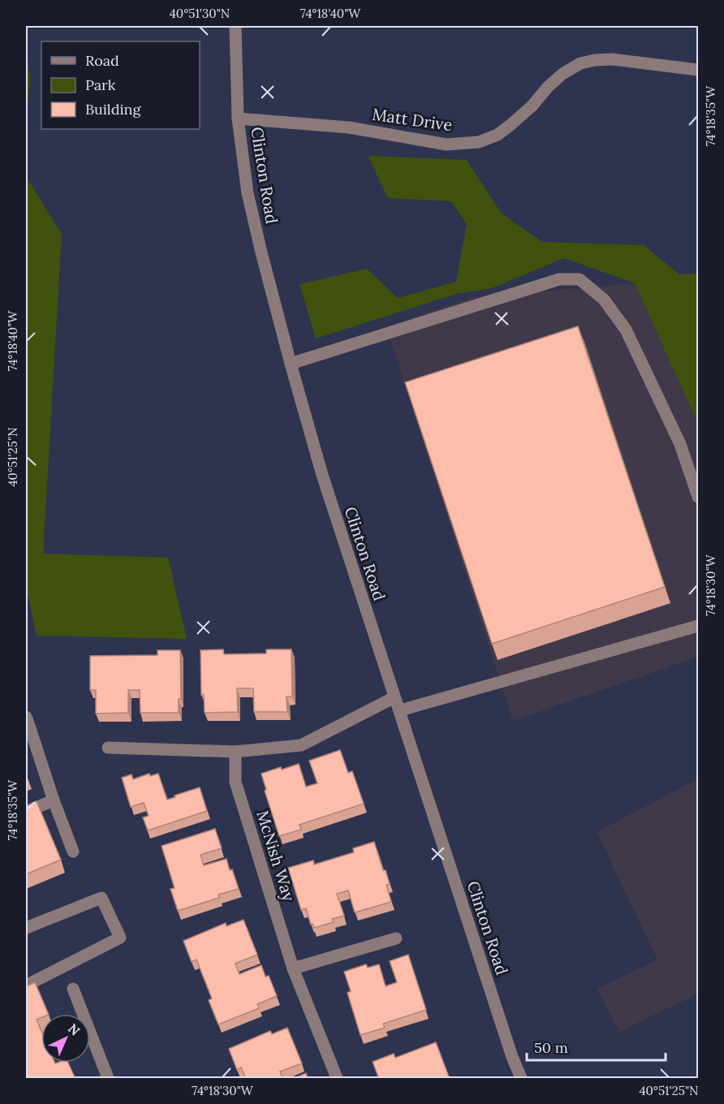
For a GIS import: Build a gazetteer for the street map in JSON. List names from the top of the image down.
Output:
{
  "streets": {
    "street": ["Matt Drive", "Clinton Road", "McNish Way"]
  },
  "crossings": [
    ["Matt Drive", "Clinton Road"]
  ],
  "legend": ["Road", "Park", "Building"],
  "scale_bar": "50 m",
  "north": "top right",
  "coordinates": [
    "40°51'30\"N",
    "74°18'40\"W",
    "74°18'35\"W",
    "40°51'25\"N",
    "74°18'30\"W"
  ]
}
